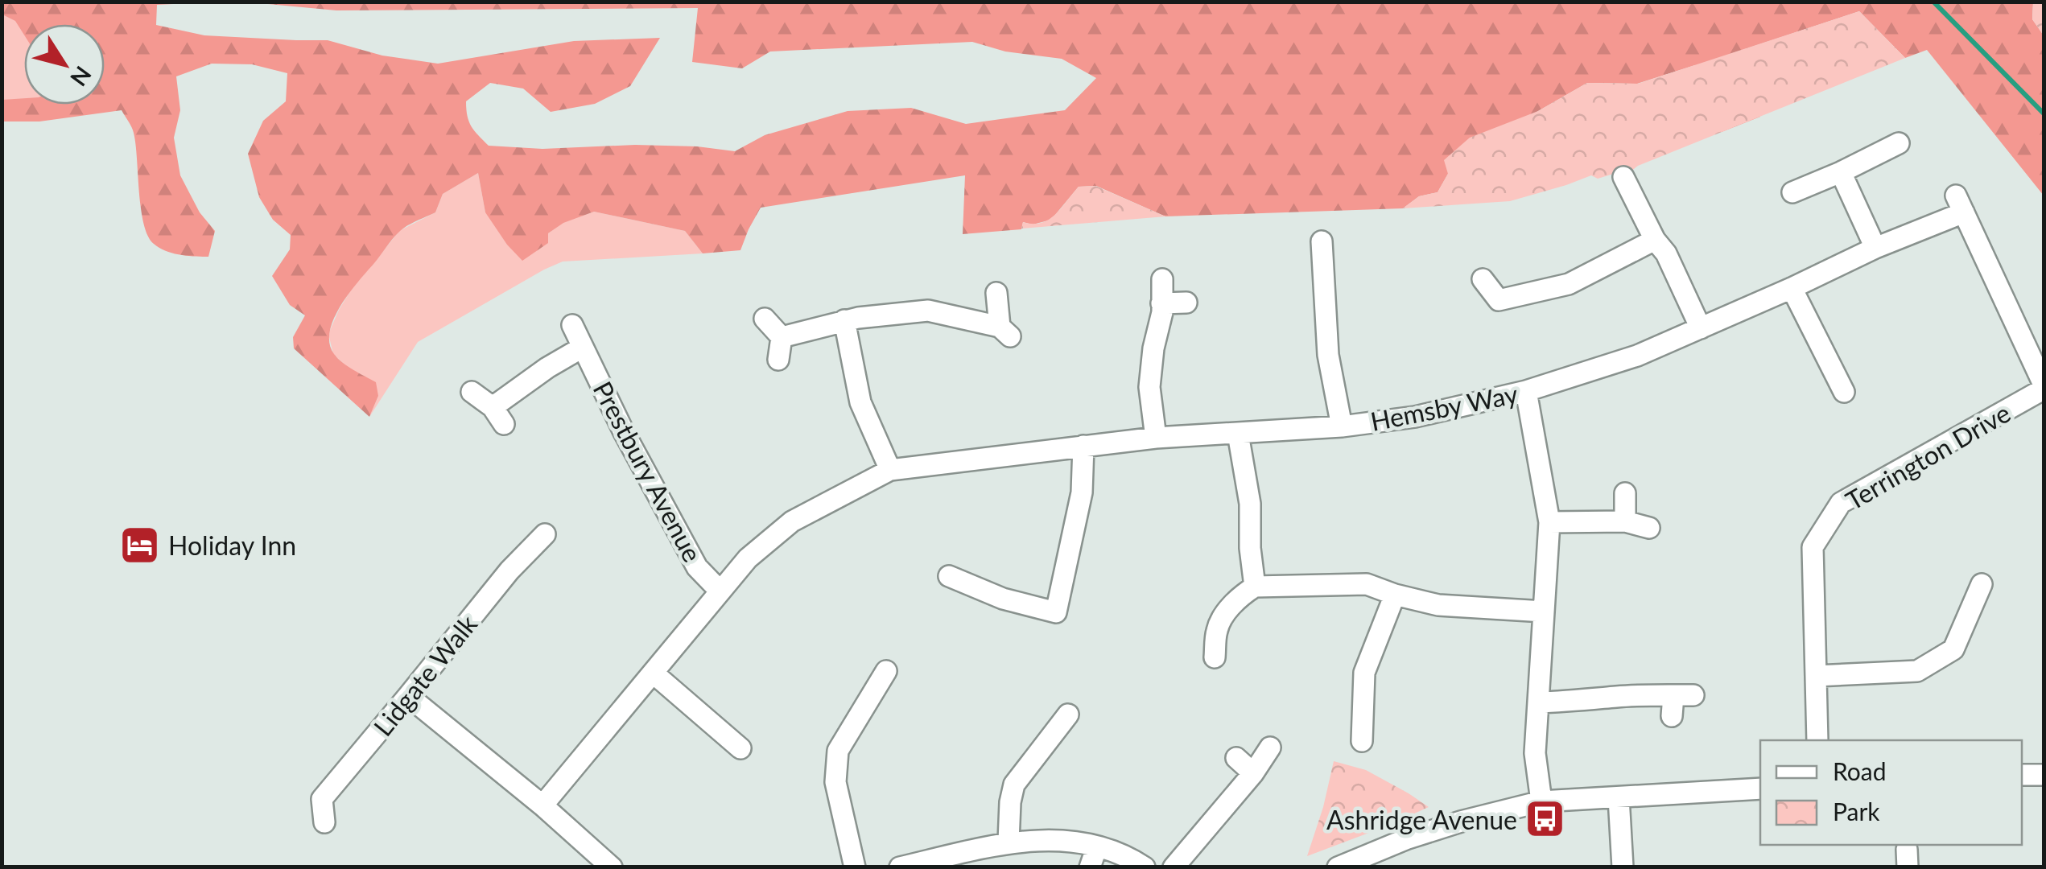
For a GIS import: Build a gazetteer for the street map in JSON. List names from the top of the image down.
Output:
{
  "streets": {
    "street": [
      "Hemsby Way",
      "Terrington Drive",
      "Prestbury Avenue",
      "Lidgate Walk"
    ]
  },
  "crossings": [
    ["Hemsby Way", "Terrington Drive"]
  ],
  "places": {
    "hotel": ["Holiday Inn"],
    "bus stop": ["Ashridge Avenue"]
  },
  "legend": ["Road", "Park"],
  "north": "bottom right"
}
